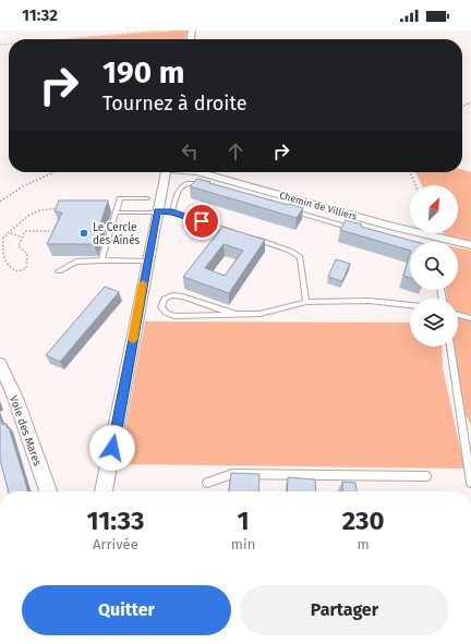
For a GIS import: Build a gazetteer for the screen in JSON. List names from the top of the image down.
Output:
{
  "streets": {
    "street": ["Chemin de Villiers", "Voie des Mares"]
  },
  "places": ["Le Cercle des Aînés"],
  "north": "top right",
  "page": {
    "status": "11:32",
    "turn": ["190 m", "Tournez à droite"],
    "eta": [
      "11:33",
      "Arrivée",
      "1",
      "min",
      "230",
      "m"
    ],
    "buttons": ["Quitter", "Partager"]
  }
}
